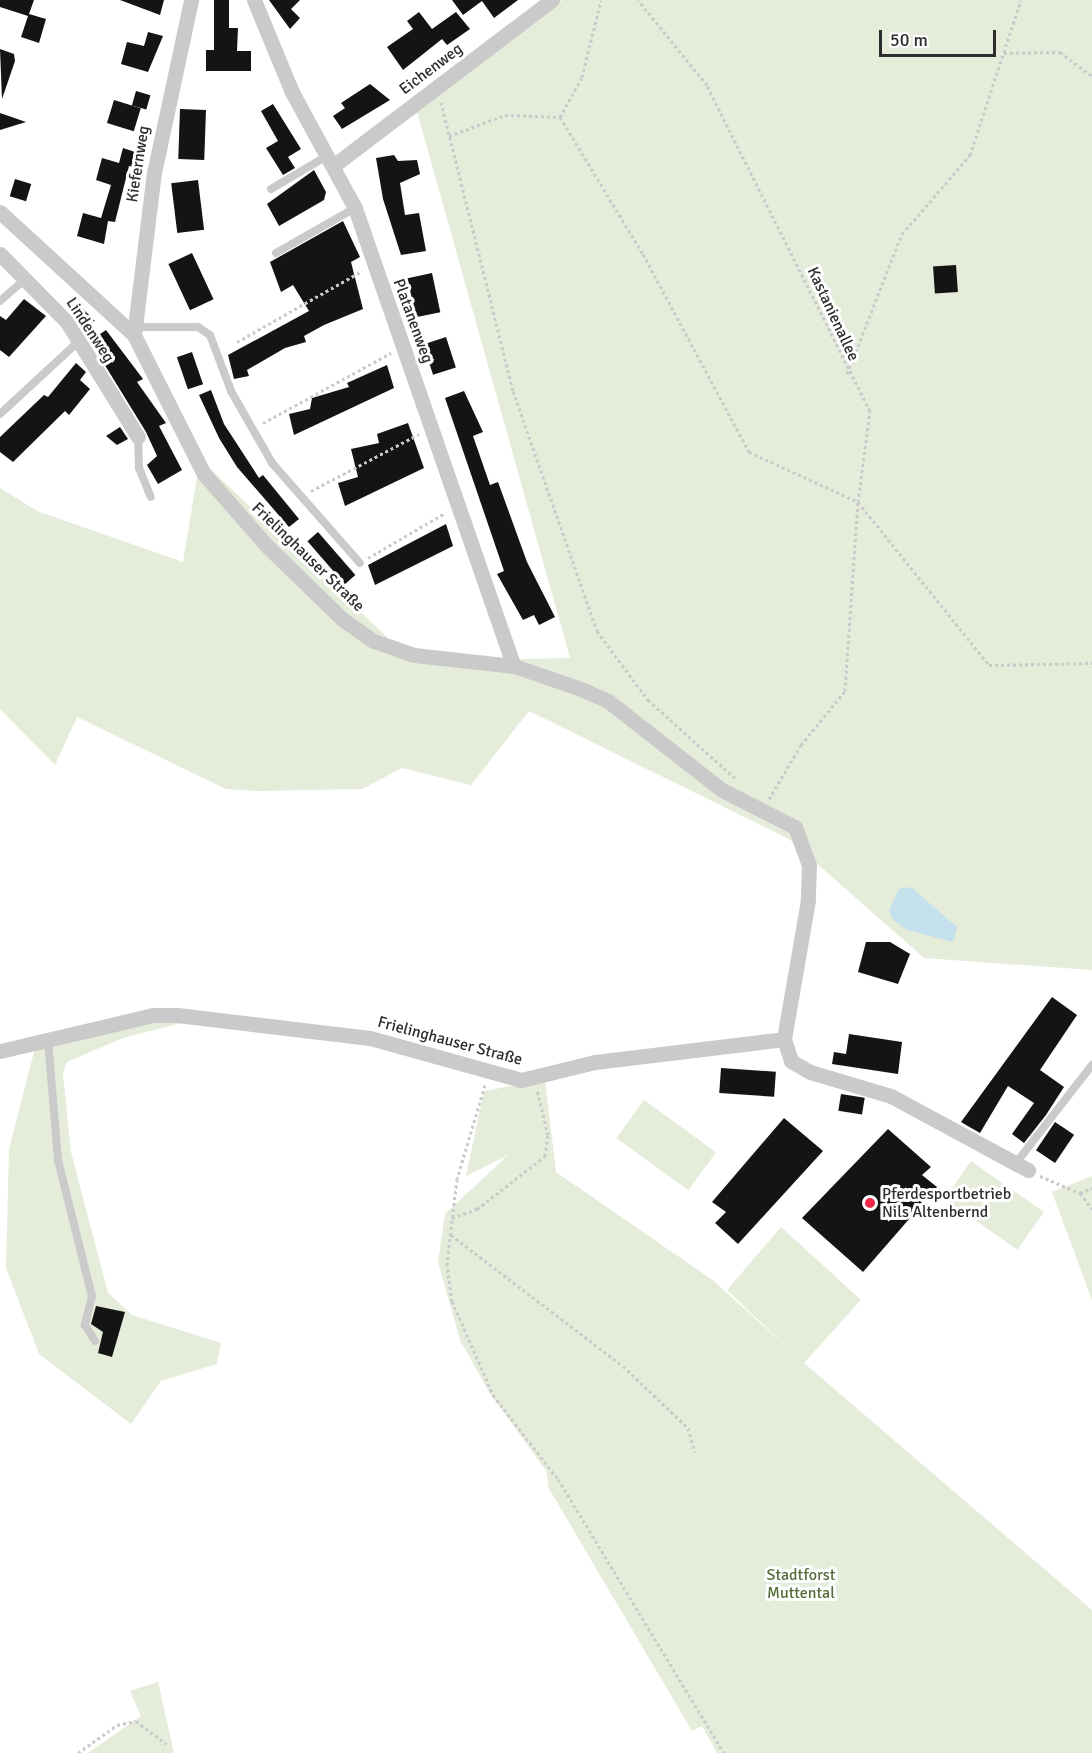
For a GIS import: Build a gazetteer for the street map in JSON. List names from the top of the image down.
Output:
{
  "streets": {
    "street": [
      "Eichenweg",
      "Kiefernweg",
      "Platanenweg",
      "Lindenweg",
      "Frielinghauser Straße"
    ],
    "path": ["Kastanienallee"]
  },
  "crossings": [
    ["Eichenweg", "Platanenweg"],
    ["Kiefernweg", "Frielinghauser Straße"],
    ["Platanenweg", "Frielinghauser Straße"]
  ],
  "parks": ["Stadtforst Muttental"],
  "places": ["Pferdesportbetrieb Nils Altenbernd"],
  "scale_bar": "50 m"
}
